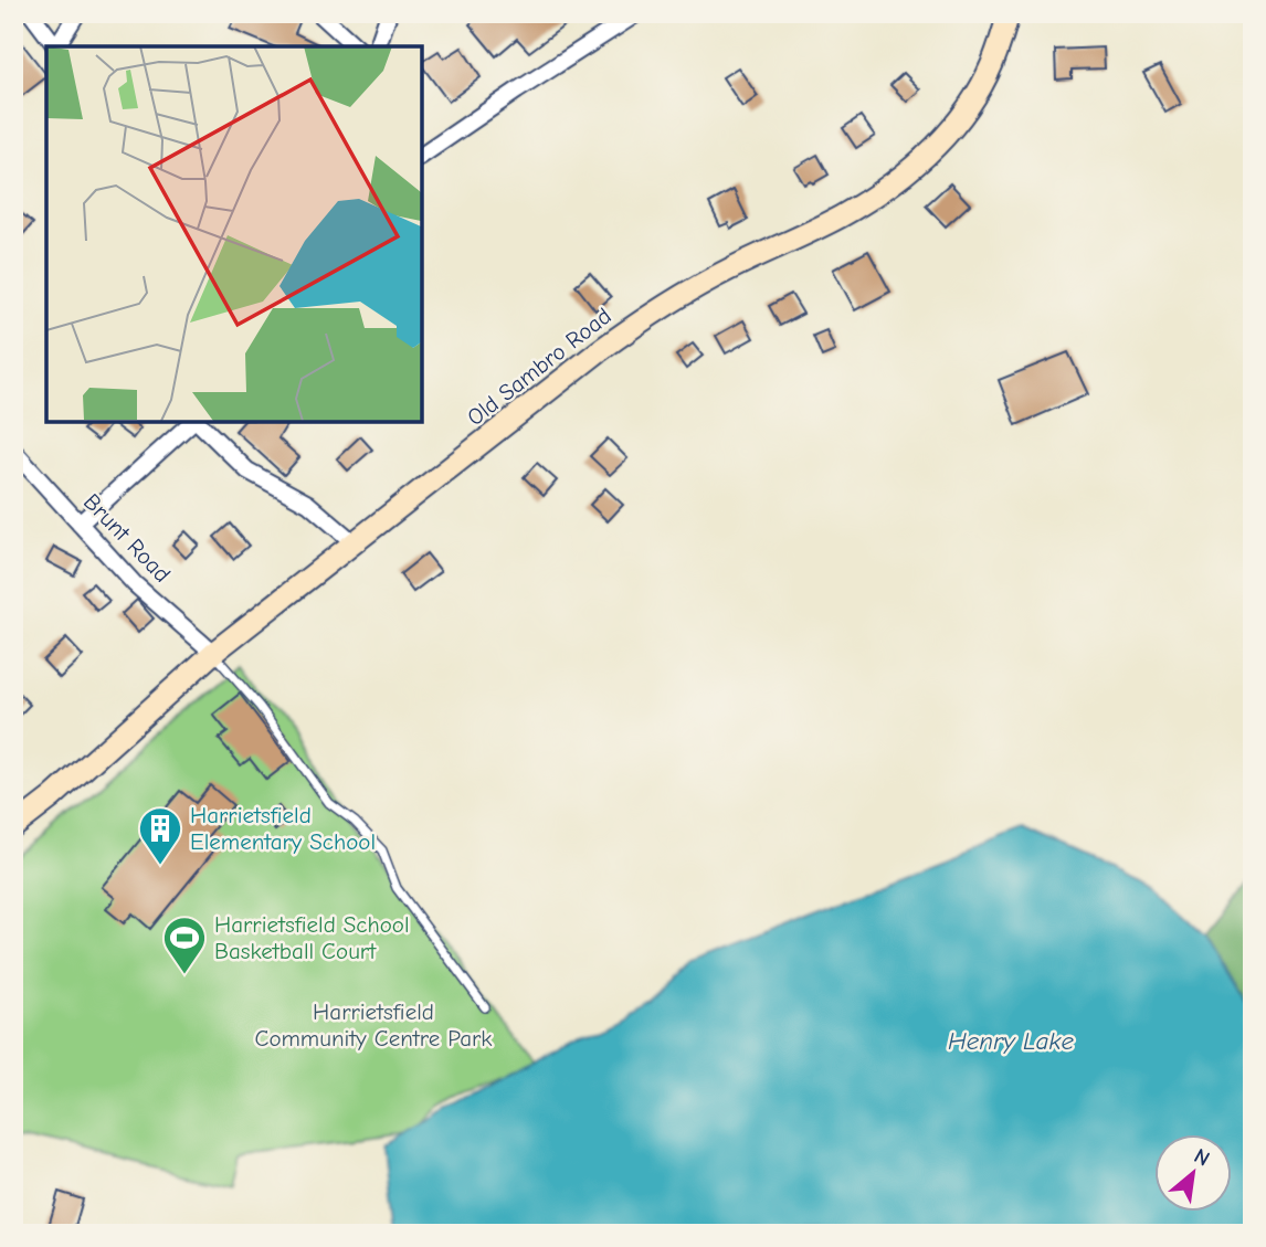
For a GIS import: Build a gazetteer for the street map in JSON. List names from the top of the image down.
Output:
{
  "streets": {
    "main road": ["Old Sambro Road"],
    "street": ["Brunt Road"]
  },
  "crossings": [
    ["Old Sambro Road", "Brunt Road"]
  ],
  "water": ["Henry Lake"],
  "parks": ["Harrietsfield Community Centre Park"],
  "places": {
    "building": ["Harrietsfield Elementary School"],
    "sports": ["Harrietsfield School Basketball Court"]
  },
  "north": "top right"
}
